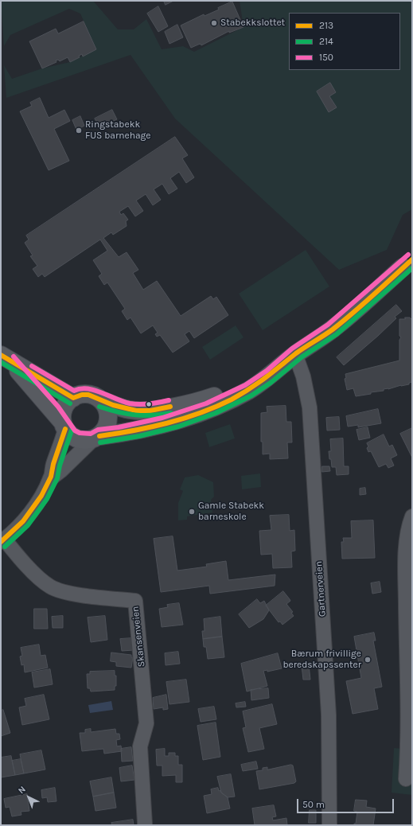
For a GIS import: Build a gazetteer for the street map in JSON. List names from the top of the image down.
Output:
{
  "streets": {
    "street": ["Gartnerveien", "Skansenveien"]
  },
  "places": [
    "Stabekkslottet",
    "Ringstabekk FUS barnehage",
    "Gamle Stabekk barneskole",
    "Bærum frivillige beredskapssenter"
  ],
  "lines": ["transit line 150", "transit line 213", "transit line 214"],
  "legend": ["213", "214", "150"],
  "scale_bar": "50 m",
  "north": "top left"
}
